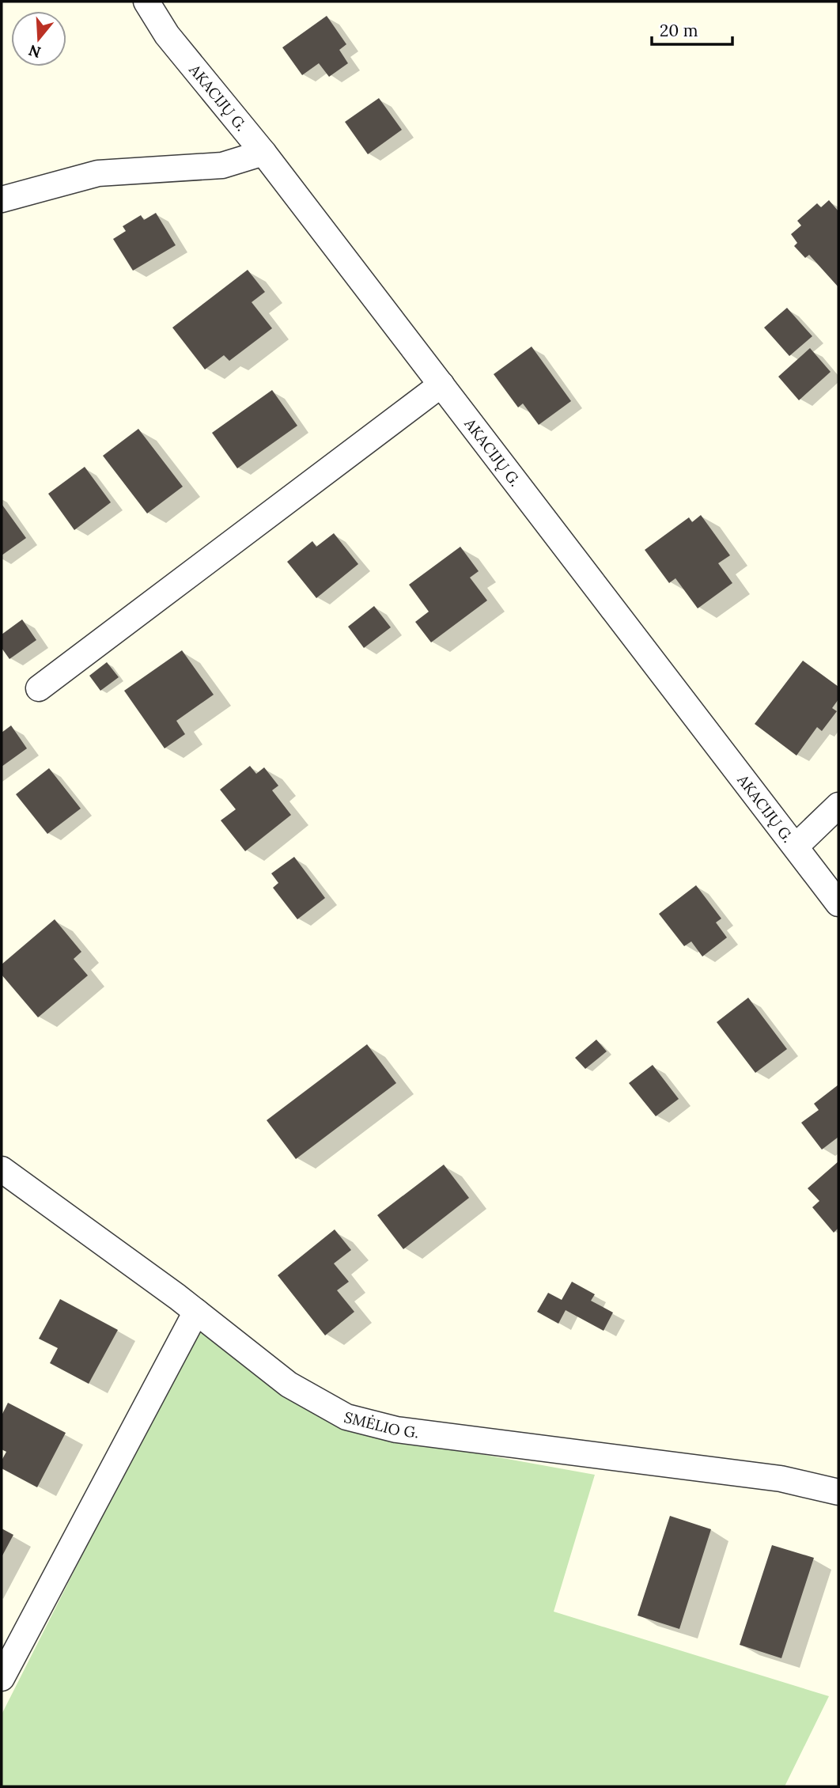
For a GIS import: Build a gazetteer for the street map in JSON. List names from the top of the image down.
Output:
{
  "streets": {
    "street": ["AKACIJŲ G.", "SMĖLIO G."]
  },
  "scale_bar": "20 m",
  "north": "bottom"
}
